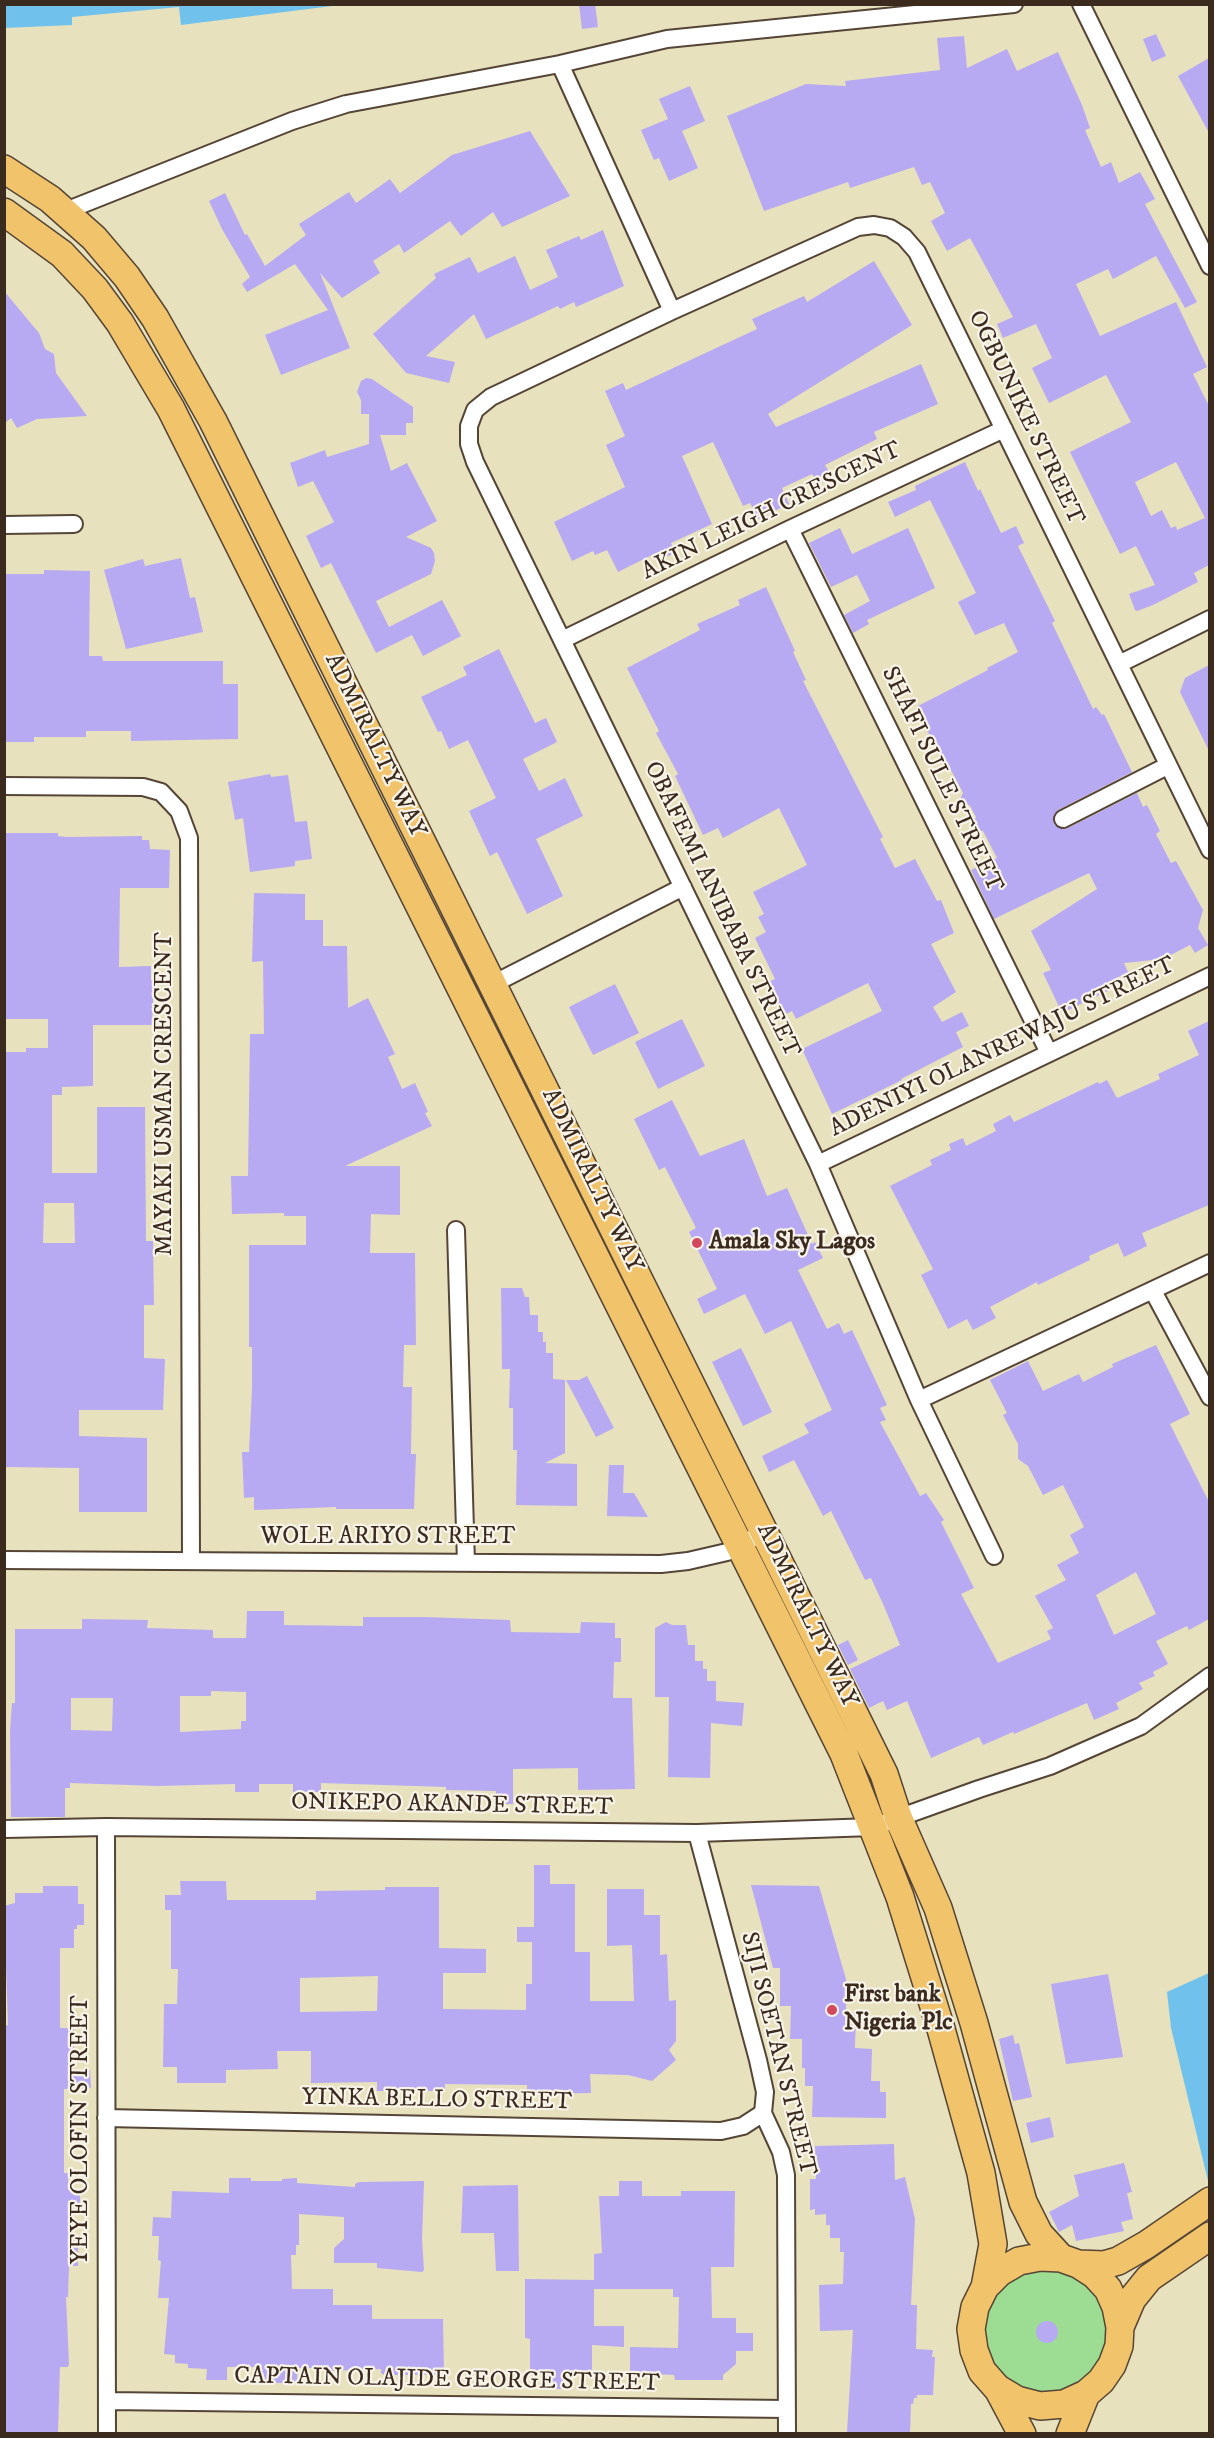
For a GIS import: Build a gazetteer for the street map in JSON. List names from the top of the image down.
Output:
{
  "streets": {
    "main road": ["ADMIRALTY WAY"],
    "street": [
      "OGBUNIKE STREET",
      "AKIN LEIGH CRESCENT",
      "SHAFI SULE STREET",
      "OBAFEMI ANIBABA STREET",
      "ADENIYI OLANREWAJU STREET",
      "MAYAKI USMAN CRESCENT",
      "WOLE ARIYO STREET",
      "ONIKEPO AKANDE STREET",
      "SIJI SOETAN STREET",
      "YINKA BELLO STREET",
      "YEYE OLOFIN STREET",
      "CAPTAIN OLAJIDE GEORGE STREET"
    ]
  },
  "crossings": [
    ["OGBUNIKE STREET", "AKIN LEIGH CRESCENT"],
    ["OGBUNIKE STREET", "OBAFEMI ANIBABA STREET"],
    ["AKIN LEIGH CRESCENT", "SHAFI SULE STREET"],
    ["AKIN LEIGH CRESCENT", "OBAFEMI ANIBABA STREET"],
    ["ADMIRALTY WAY", "WOLE ARIYO STREET"],
    ["ADMIRALTY WAY", "ONIKEPO AKANDE STREET"],
    ["SHAFI SULE STREET", "ADENIYI OLANREWAJU STREET"],
    ["OBAFEMI ANIBABA STREET", "ADENIYI OLANREWAJU STREET"],
    ["MAYAKI USMAN CRESCENT", "WOLE ARIYO STREET"],
    ["ONIKEPO AKANDE STREET", "SIJI SOETAN STREET"],
    ["ONIKEPO AKANDE STREET", "YEYE OLOFIN STREET"],
    ["SIJI SOETAN STREET", "YINKA BELLO STREET"],
    ["SIJI SOETAN STREET", "CAPTAIN OLAJIDE GEORGE STREET"],
    ["YINKA BELLO STREET", "YEYE OLOFIN STREET"],
    ["YEYE OLOFIN STREET", "CAPTAIN OLAJIDE GEORGE STREET"]
  ],
  "places": ["Amala Sky Lagos", "First bank Nigeria Plc"]
}
